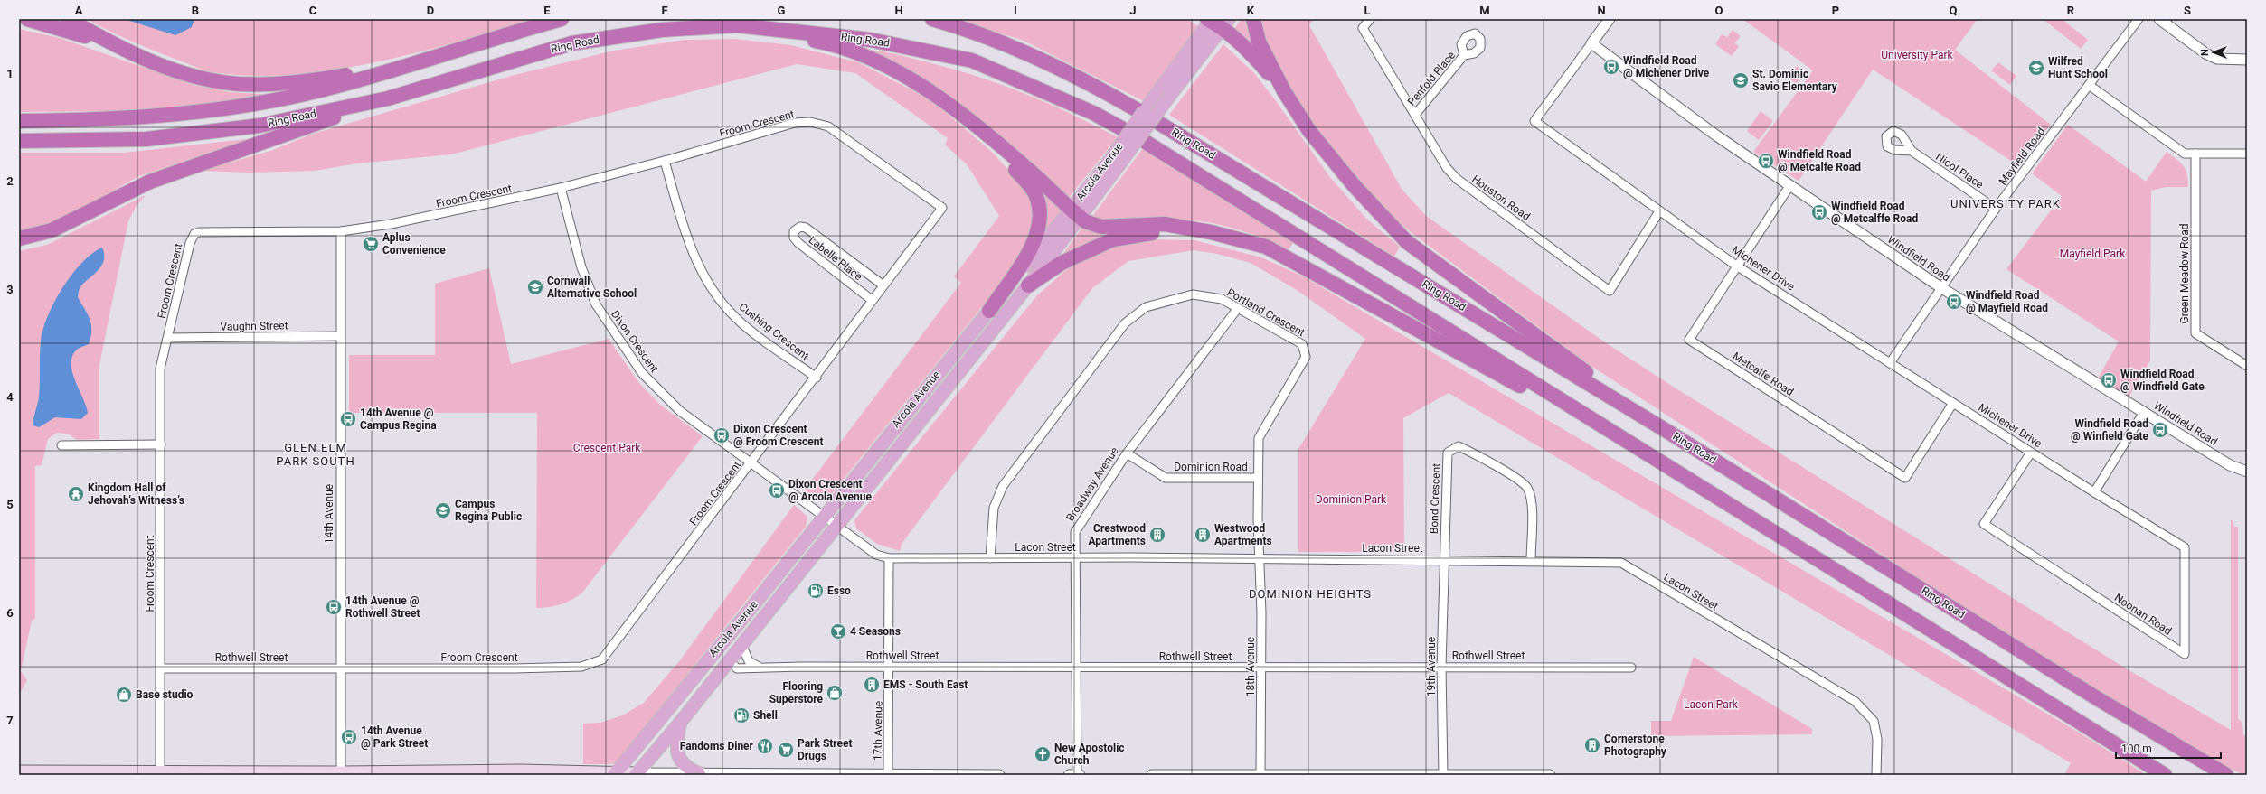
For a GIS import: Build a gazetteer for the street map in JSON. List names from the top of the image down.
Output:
{
  "streets": {
    "highway": ["Ring Road"],
    "main road": ["Arcola Avenue"],
    "street": [
      "Penfold Place",
      "Froom Crescent",
      "Mayfield Road",
      "Nicol Place",
      "Houston Road",
      "Labelle Place",
      "Windfield Road",
      "Michener Drive",
      "Green Meadow Road",
      "Portland Crescent",
      "Vaughn Street",
      "Cushing Crescent",
      "Dixon Crescent",
      "Metcalfe Road",
      "Dominion Road",
      "Broadway Avenue",
      "Bond Crescent",
      "14th Avenue",
      "Lacon Street",
      "Noonan Road",
      "Rothwell Street",
      "18th Avenue",
      "19th Avenue",
      "17th Avenue"
    ]
  },
  "crossings": [
    ["Penfold Place", "Houston Road"],
    ["Froom Crescent", "Labelle Place"],
    ["Froom Crescent", "Vaughn Street"],
    ["Froom Crescent", "Cushing Crescent"],
    ["Froom Crescent", "Dixon Crescent"],
    ["Froom Crescent", "14th Avenue"],
    ["Froom Crescent", "Rothwell Street"],
    ["Mayfield Road", "Nicol Place"],
    ["Mayfield Road", "Windfield Road"],
    ["Mayfield Road", "Michener Drive"],
    ["Arcola Avenue", "Dixon Crescent"],
    ["Arcola Avenue", "Lacon Street"],
    ["Arcola Avenue", "Rothwell Street"],
    ["Houston Road", "Michener Drive"],
    ["Windfield Road", "Michener Drive"],
    ["Windfield Road", "Metcalfe Road"],
    ["Michener Drive", "Metcalfe Road"],
    ["Michener Drive", "Noonan Road"],
    ["Portland Crescent", "Dominion Road"],
    ["Portland Crescent", "Broadway Avenue"],
    ["Portland Crescent", "Lacon Street"],
    ["Portland Crescent", "18th Avenue"],
    ["Vaughn Street", "14th Avenue"],
    ["Dixon Crescent", "Lacon Street"],
    ["Dominion Road", "Broadway Avenue"],
    ["Broadway Avenue", "Lacon Street"],
    ["Broadway Avenue", "Rothwell Street"],
    ["Bond Crescent", "Lacon Street"],
    ["Bond Crescent", "19th Avenue"],
    ["14th Avenue", "Rothwell Street"],
    ["Lacon Street", "18th Avenue"],
    ["Lacon Street", "19th Avenue"],
    ["Lacon Street", "17th Avenue"],
    ["Rothwell Street", "18th Avenue"],
    ["Rothwell Street", "19th Avenue"],
    ["Rothwell Street", "17th Avenue"]
  ],
  "districts": ["UNIVERSITY PARK", "GLEN ELM PARK SOUTH", "DOMINION HEIGHTS"],
  "parks": [
    "University Park",
    "Mayfield Park",
    "Crescent Park",
    "Dominion Park",
    "Lacon Park"
  ],
  "places": {
    "bus stop": [
      "Windfield Road @ Michener Drive",
      "Windfield Road @ Metcalfe Road",
      "Windfield Road @ Metcalffe Road",
      "Windfield Road @ Mayfield Road",
      "Windfield Road @ Windfield Gate",
      "14th Avenue @ Campus Regina",
      "Windfield Road @ Winfield Gate",
      "Dixon Crescent @ Froom Crescent",
      "Dixon Crescent @ Arcola Avenue",
      "14th Avenue @ Rothwell Street",
      "14th Avenue @ Park Street"
    ],
    "school or university": [
      "Wilfred Hunt School",
      "St. Dominic Savio Elementary",
      "Cornwall Alternative School",
      "Campus Regina Public"
    ],
    "supermarket": ["Aplus Convenience", "Park Street Drugs"],
    "temple": ["Kingdom Hall of Jehovah’s Witness’s"],
    "building": [
      "Crestwood Apartments",
      "Westwood Apartments",
      "EMS - South East",
      "Cornerstone Photography"
    ],
    "fuel station": ["Esso", "Shell"],
    "bar": ["4 Seasons"],
    "shop": ["Flooring Superstore", "Base studio"],
    "restaurant": ["Fandoms Diner"],
    "church": ["New Apostolic Church"]
  },
  "scale_bar": "100 m",
  "north": "left",
  "grid": {
    "columns": [
      "A",
      "B",
      "C",
      "D",
      "E",
      "F",
      "G",
      "H",
      "I",
      "J",
      "K",
      "L",
      "M",
      "N",
      "O",
      "P",
      "Q",
      "R",
      "S"
    ],
    "rows": [
      "1",
      "2",
      "3",
      "4",
      "5",
      "6",
      "7"
    ]
  }
}
